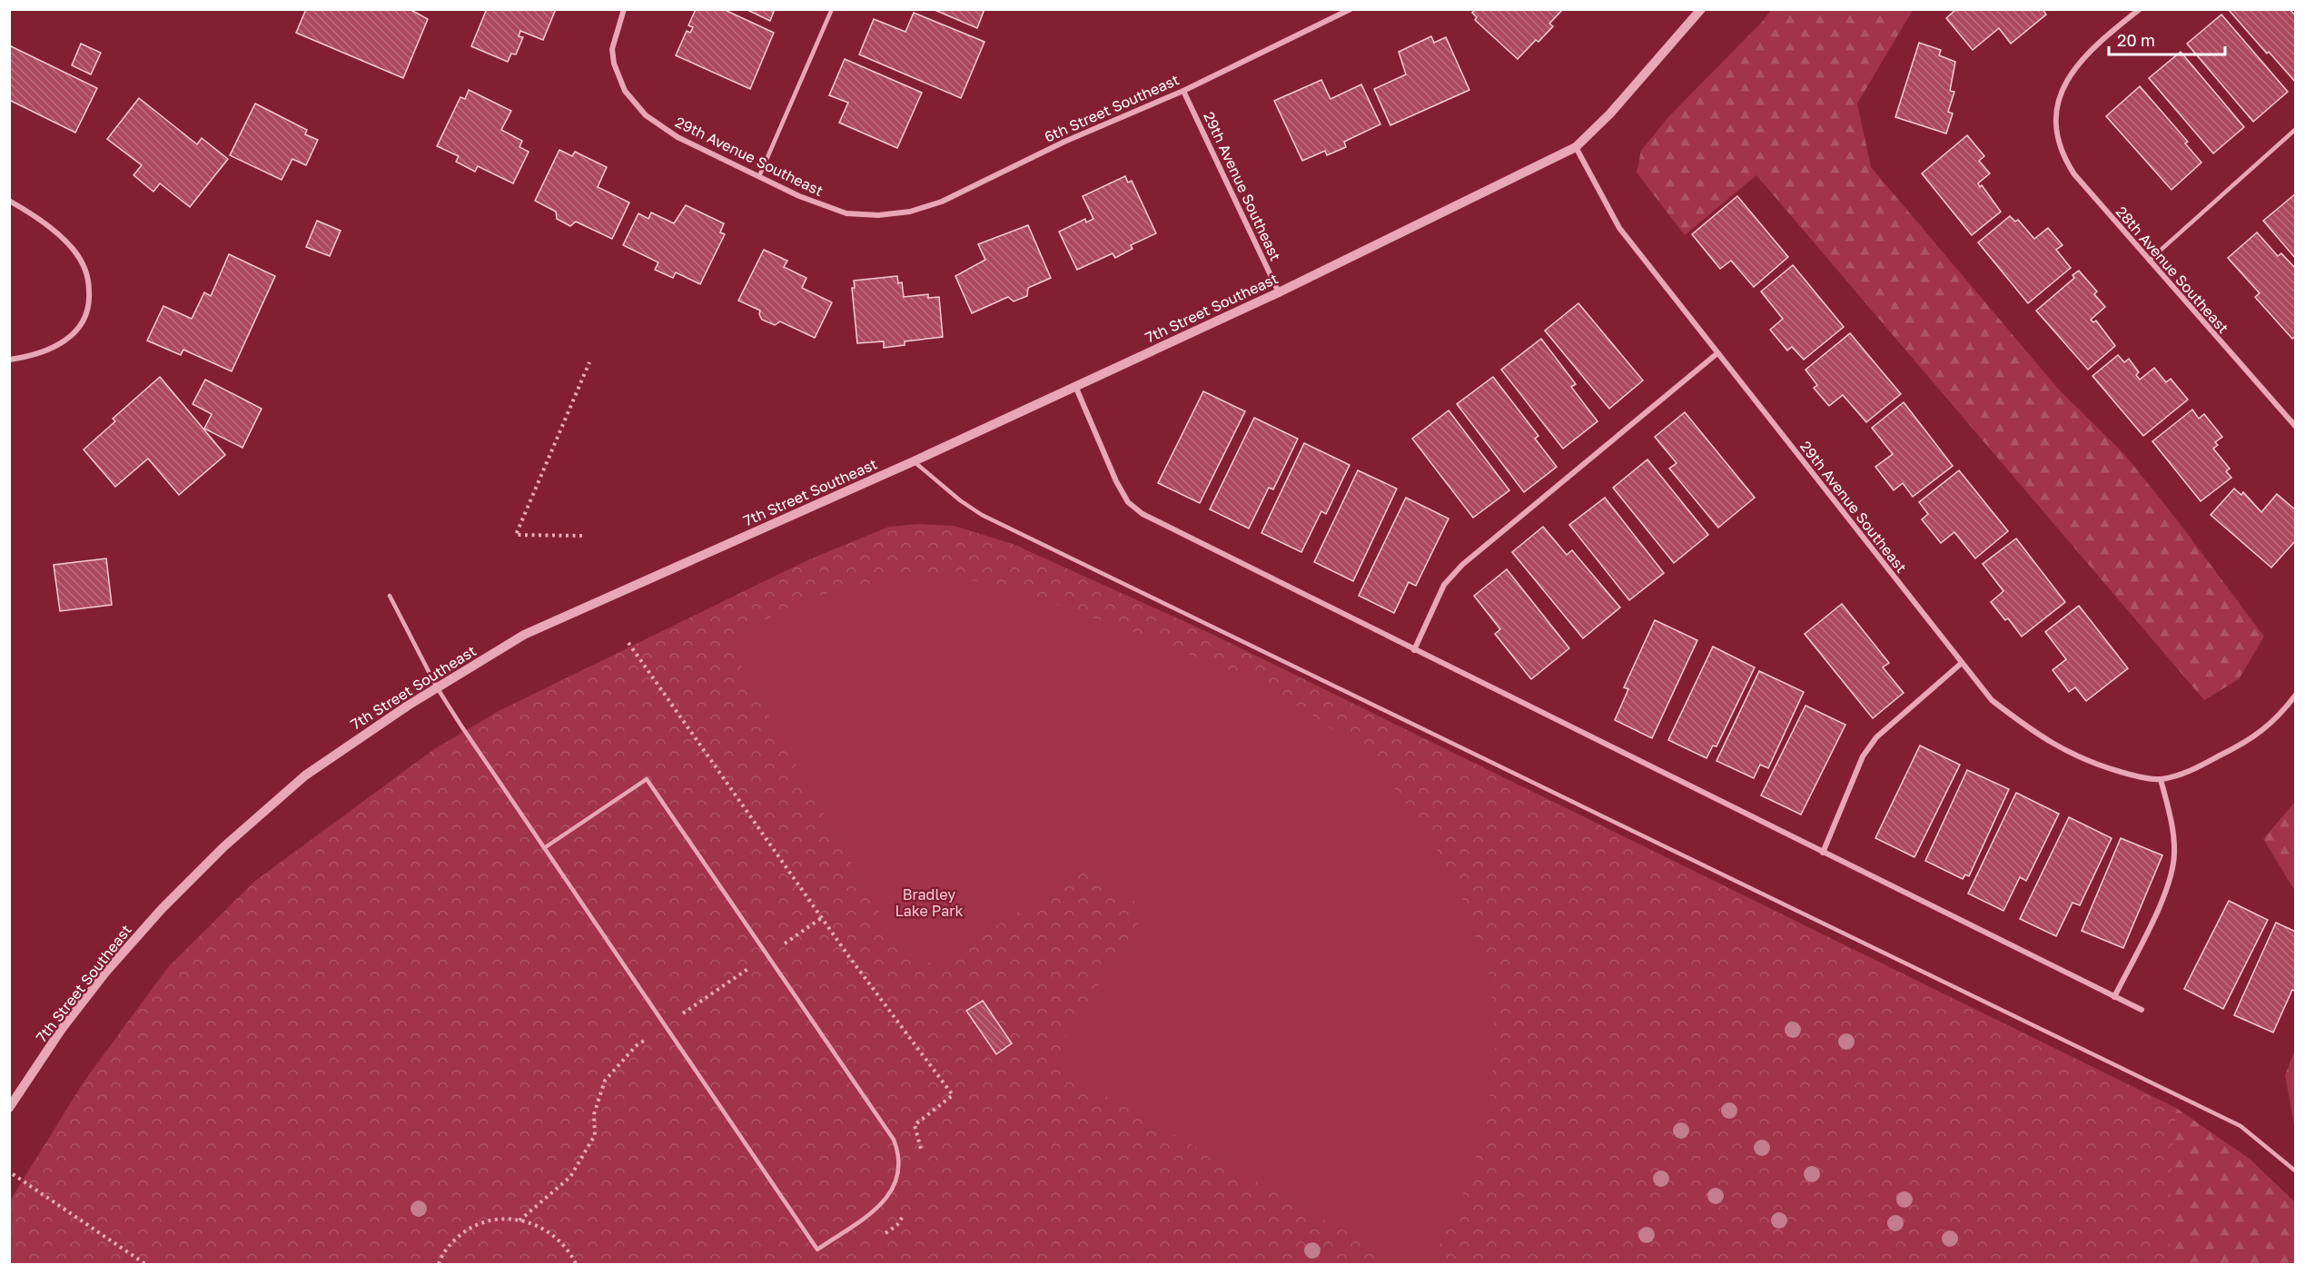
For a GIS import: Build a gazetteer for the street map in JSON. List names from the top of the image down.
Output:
{
  "streets": {
    "street": [
      "6th Street Southeast",
      "29th Avenue Southeast",
      "28th Avenue Southeast",
      "7th Street Southeast"
    ]
  },
  "crossings": [
    ["6th Street Southeast", "29th Avenue Southeast"],
    ["29th Avenue Southeast", "7th Street Southeast"]
  ],
  "parks": ["Bradley Lake Park"],
  "scale_bar": "20 m"
}
